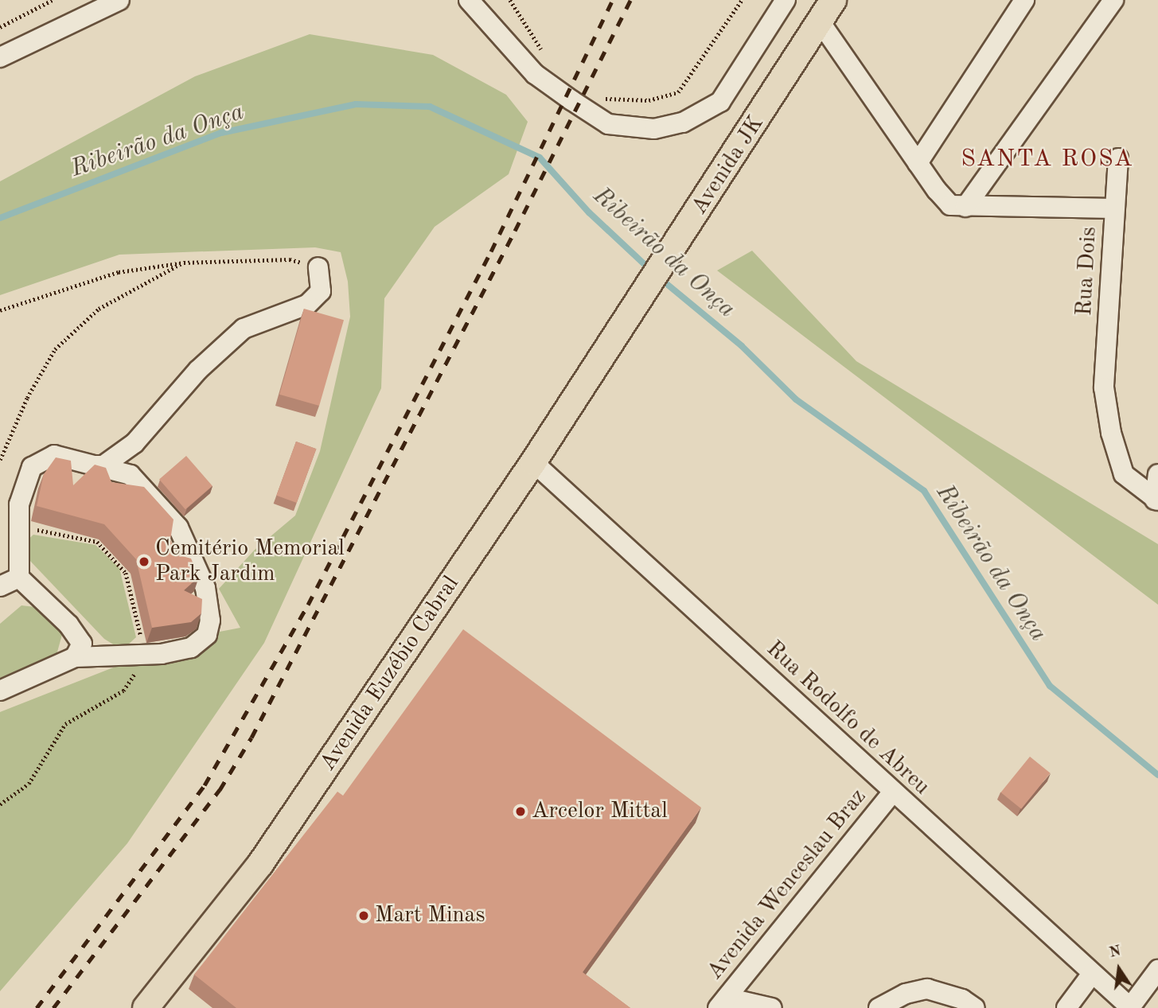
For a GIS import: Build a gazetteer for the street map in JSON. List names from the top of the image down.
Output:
{
  "streets": {
    "main road": ["Avenida JK", "Avenida Euzébio Cabral"],
    "street": ["Rua Dois", "Rua Rodolfo de Abreu", "Avenida Wenceslau Braz"]
  },
  "crossings": [
    ["Avenida JK", "Avenida Euzébio Cabral"],
    ["Avenida Euzébio Cabral", "Rua Rodolfo de Abreu"],
    ["Rua Rodolfo de Abreu", "Avenida Wenceslau Braz"]
  ],
  "districts": ["SANTA ROSA"],
  "water": ["Ribeirão da Onça"],
  "places": ["Cemitério Memorial Park Jardim", "Arcelor Mittal", "Mart Minas"],
  "north": "top"
}
